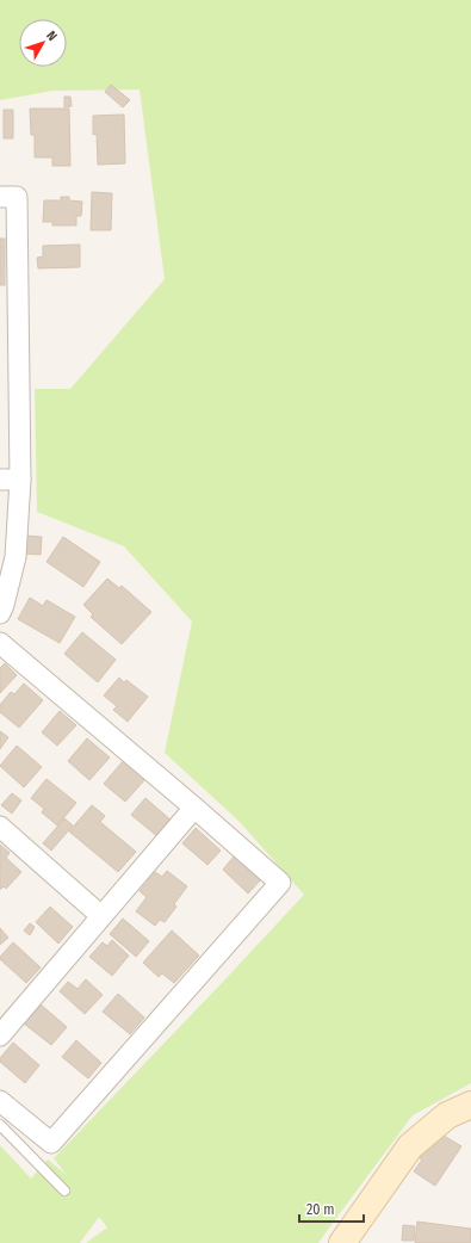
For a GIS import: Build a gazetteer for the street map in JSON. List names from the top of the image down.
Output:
{
  "scale_bar": "20 m",
  "north": "top right"
}
